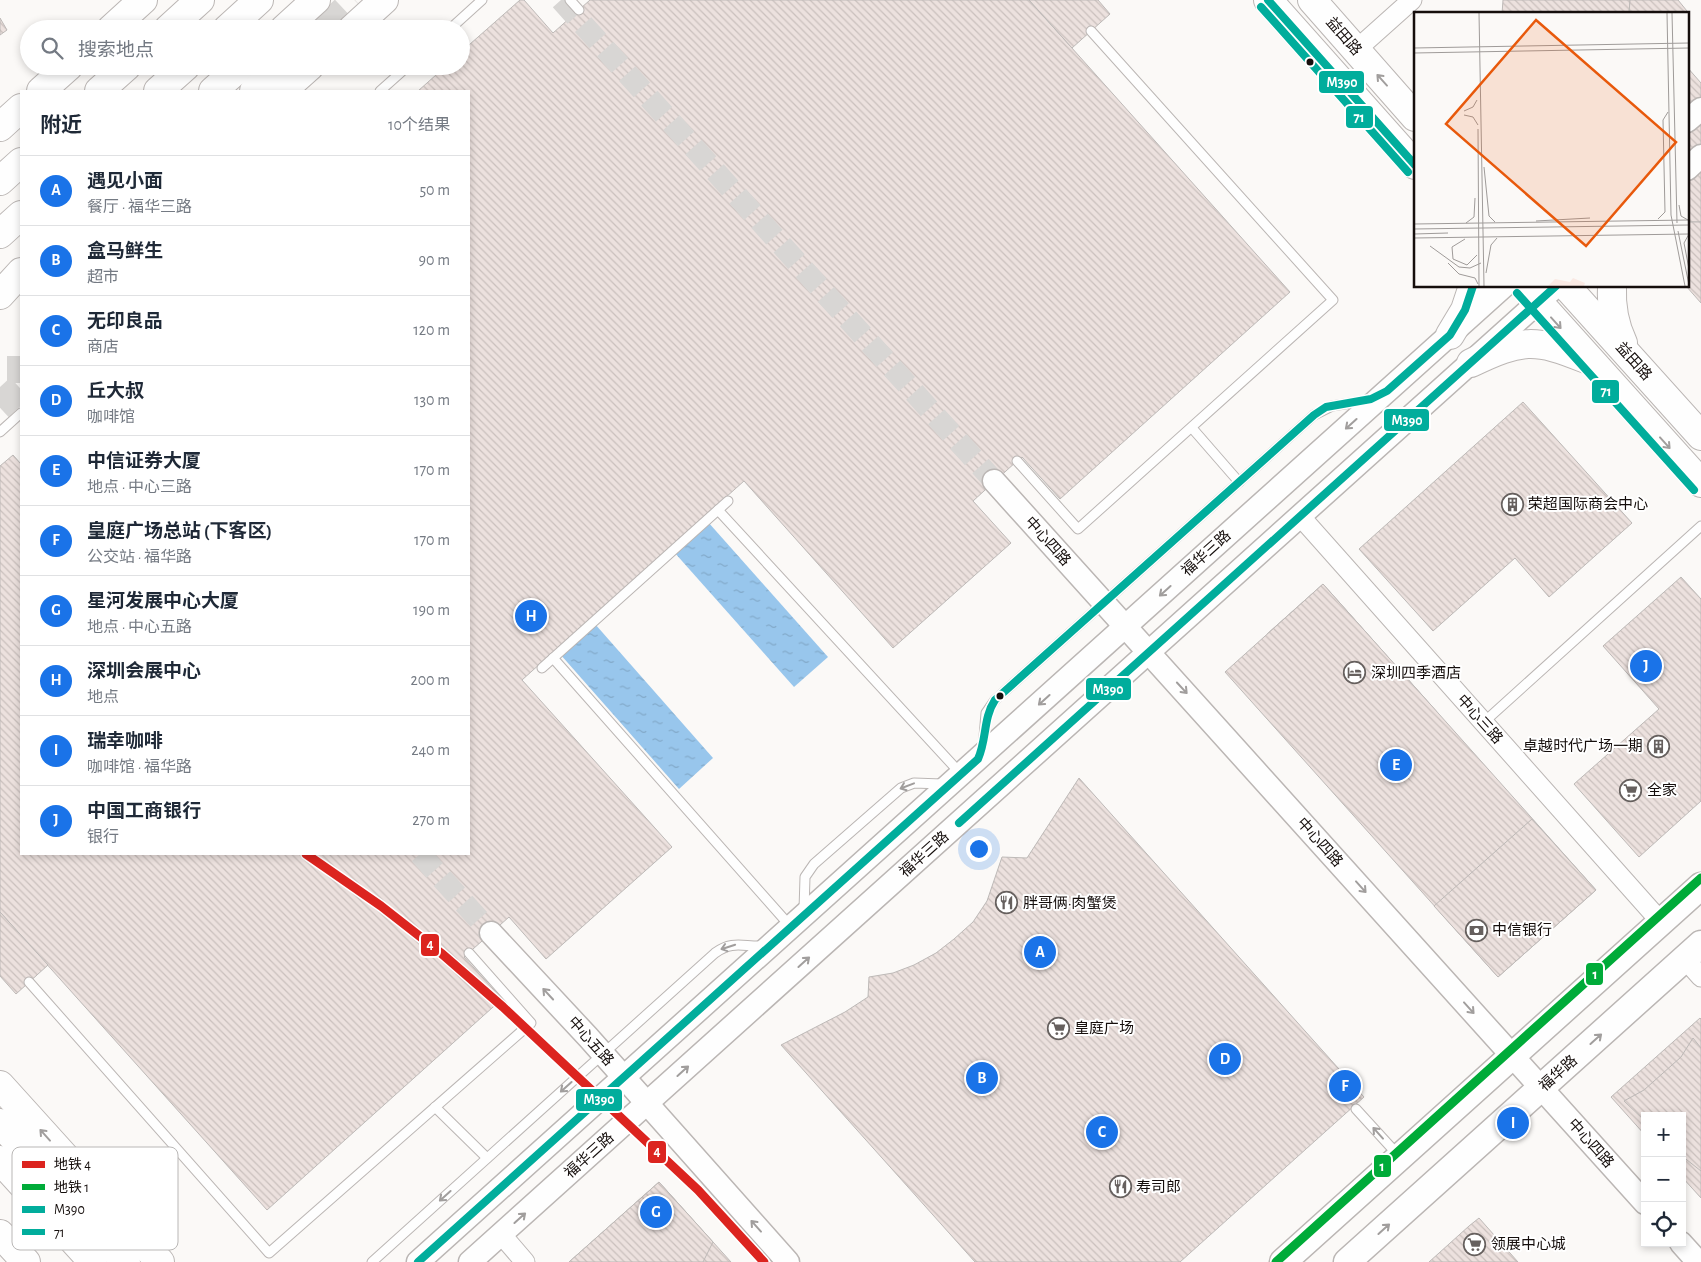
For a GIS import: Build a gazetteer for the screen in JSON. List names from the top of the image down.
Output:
{
  "streets": {
    "main road": ["益田路", "福华路"],
    "street": [
      "中心四路",
      "福华三路",
      "中心三路",
      "中心五路"
    ]
  },
  "crossings": [
    ["中心四路", "福华三路"],
    ["中心四路", "福华路"],
    ["福华三路", "中心三路"],
    ["福华三路", "中心五路"]
  ],
  "one_way": ["中心四路", "中心五路"],
  "places": {
    "building": ["荣超国际商会中心", "卓越时代广场一期"],
    "hotel": ["深圳四季酒店"],
    "supermarket": ["全家", "皇庭广场", "领展中心城"],
    "restaurant": ["胖哥俩·肉蟹煲", "寿司郎"],
    "bank": ["中信银行"]
  },
  "lines": [
    "transit line M390",
    "transit line 71",
    "metro line 4",
    "metro line 1"
  ],
  "legend": [
    "地铁 4",
    "地铁 1",
    "M390",
    "71"
  ],
  "page": {
    "search": "搜索地点",
    "heading": ["附近", "10个结果"],
    "list": [
      {
        "mark": "A",
        "name": "遇见小面",
        "note": "餐厅 · 福华三路",
        "value": "50 m"
      },
      {
        "mark": "B",
        "name": "盒马鲜生",
        "note": "超市",
        "value": "90 m"
      },
      {
        "mark": "C",
        "name": "无印良品",
        "note": "商店",
        "value": "120 m"
      },
      {
        "mark": "D",
        "name": "丘大叔",
        "note": "咖啡馆",
        "value": "130 m"
      },
      {
        "mark": "E",
        "name": "中信证券大厦",
        "note": "地点 · 中心三路",
        "value": "170 m"
      },
      {
        "mark": "F",
        "name": "皇庭广场总站 (下客区)",
        "note": "公交站 · 福华路",
        "value": "170 m"
      },
      {
        "mark": "G",
        "name": "星河发展中心大厦",
        "note": "地点 · 中心五路",
        "value": "190 m"
      },
      {
        "mark": "H",
        "name": "深圳会展中心",
        "note": "地点",
        "value": "200 m"
      },
      {
        "mark": "I",
        "name": "瑞幸咖啡",
        "note": "咖啡馆 · 福华路",
        "value": "240 m"
      },
      {
        "mark": "J",
        "name": "中国工商银行",
        "note": "银行",
        "value": "270 m"
      }
    ],
    "pins": [
      "H",
      "J",
      "E",
      "A",
      "D",
      "B",
      "F",
      "I",
      "C",
      "G"
    ],
    "map_buttons": ["+", "−"]
  }
}
